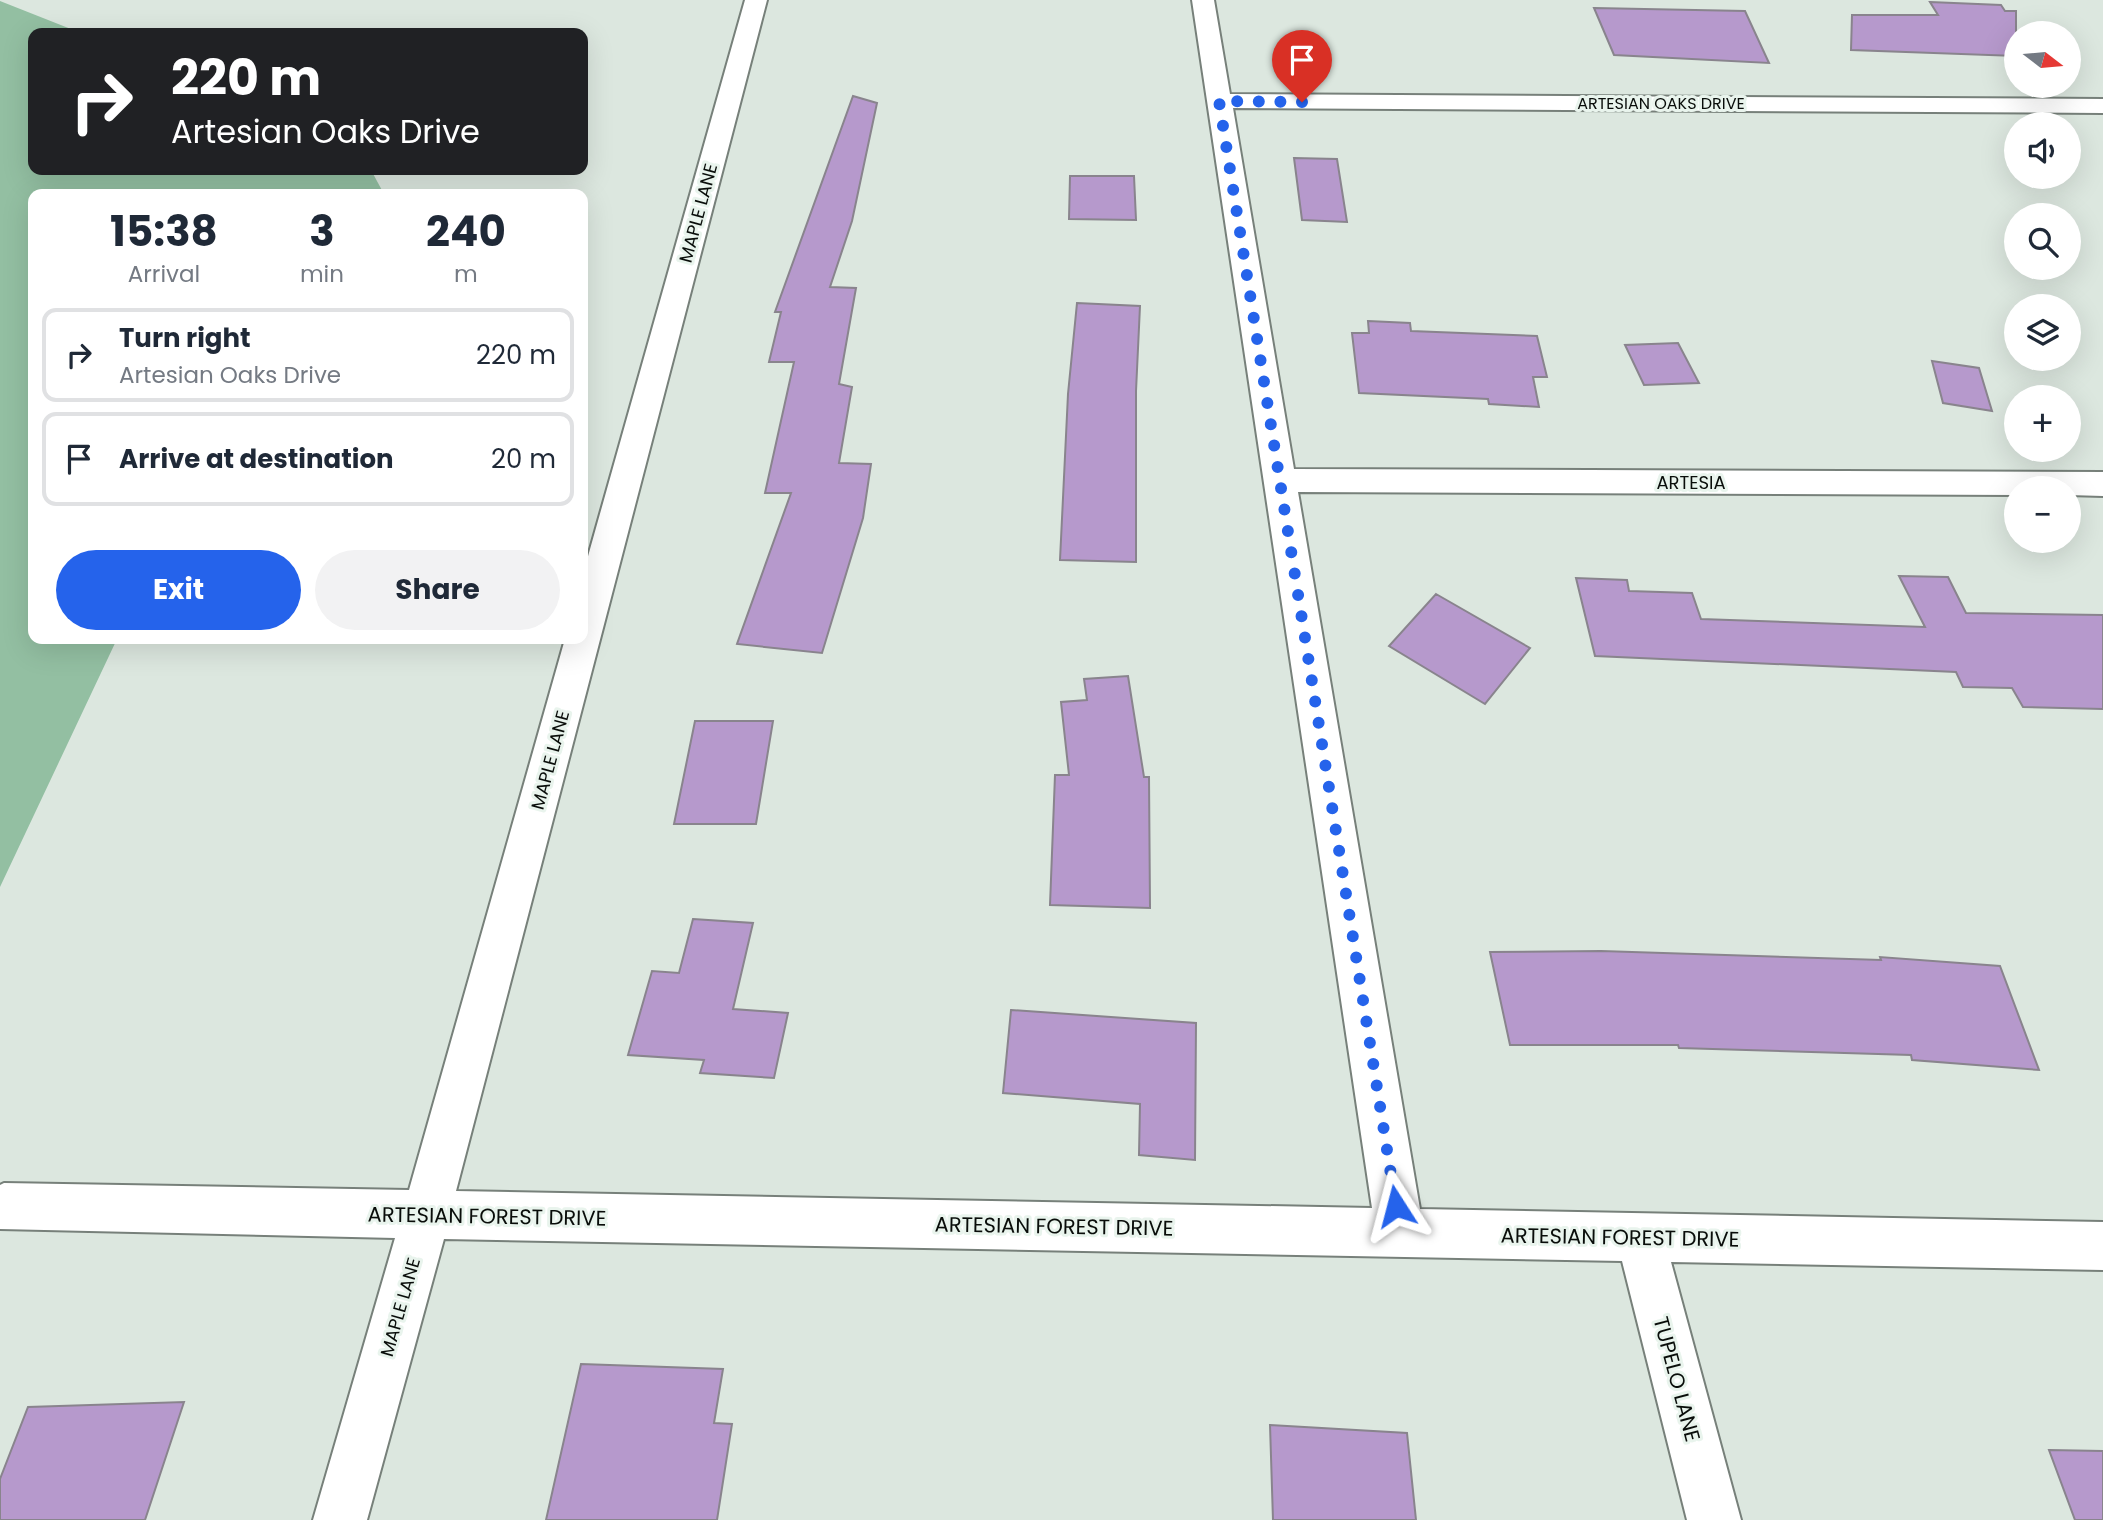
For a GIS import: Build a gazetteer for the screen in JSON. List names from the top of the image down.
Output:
{
  "streets": {
    "street": [
      "ARTESIAN OAKS DRIVE",
      "MAPLE LANE",
      "ARTESIA",
      "ARTESIAN FOREST DRIVE",
      "TUPELO LANE"
    ]
  },
  "crossings": [
    ["MAPLE LANE", "ARTESIAN FOREST DRIVE"],
    ["ARTESIAN FOREST DRIVE", "TUPELO LANE"]
  ],
  "north": "right",
  "page": {
    "map_buttons": ["+", "−"],
    "turn": ["220 m", "Artesian Oaks Drive"],
    "eta": [
      "15:38",
      "Arrival",
      "3",
      "min",
      "240",
      "m"
    ],
    "list": [
      {
        "name": "Turn right",
        "note": "Artesian Oaks Drive",
        "value": "220 m"
      },
      {
        "name": "Arrive at destination",
        "value": "20 m"
      }
    ],
    "buttons": ["Exit", "Share"]
  }
}
